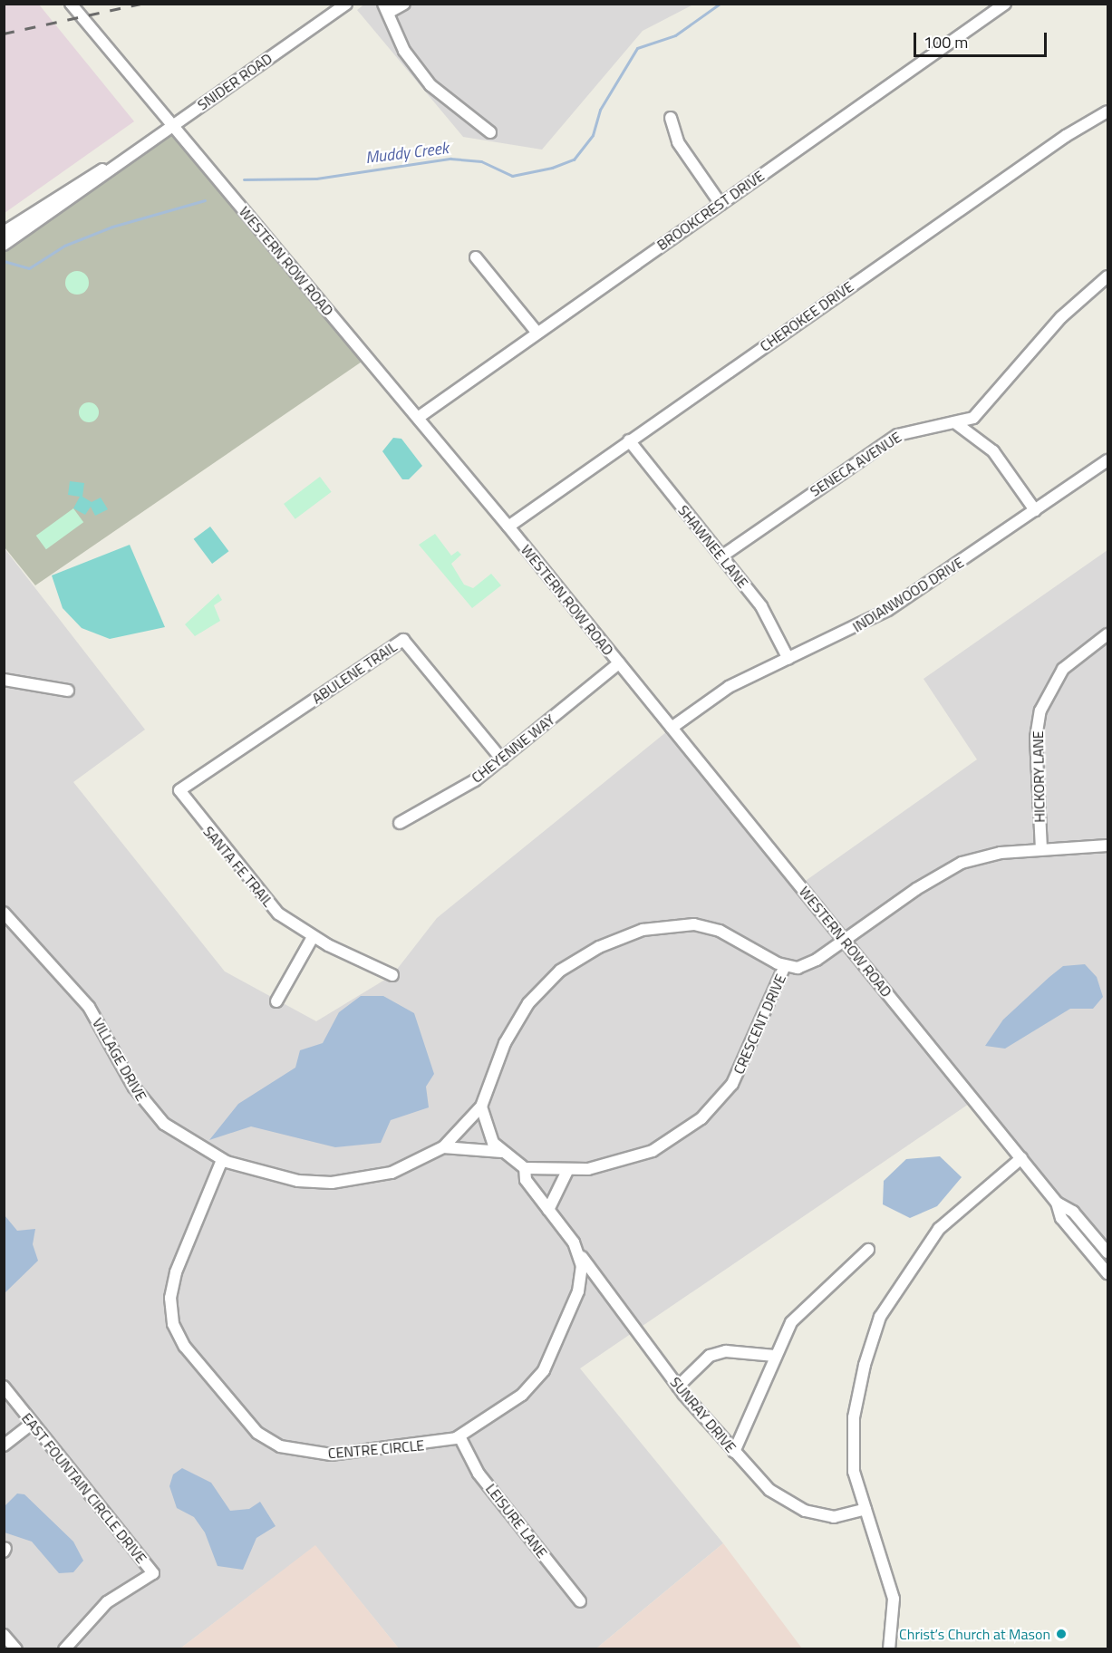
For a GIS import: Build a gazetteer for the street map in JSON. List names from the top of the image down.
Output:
{
  "streets": {
    "street": [
      "SNIDER ROAD",
      "BROOKCREST DRIVE",
      "WESTERN ROW ROAD",
      "CHEROKEE DRIVE",
      "SENECA AVENUE",
      "SHAWNEE LANE",
      "INDIANWOOD DRIVE",
      "ABULENE TRAIL",
      "CHEYENNE WAY",
      "HICKORY LANE",
      "SANTA FE TRAIL",
      "CRESCENT DRIVE",
      "VILLAGE DRIVE",
      "SUNRAY DRIVE",
      "CENTRE CIRCLE",
      "EAST FOUNTAIN CIRCLE DRIVE",
      "LEISURE LANE"
    ]
  },
  "crossings": [
    ["SNIDER ROAD", "WESTERN ROW ROAD"],
    ["BROOKCREST DRIVE", "WESTERN ROW ROAD"],
    ["WESTERN ROW ROAD", "CHEROKEE DRIVE"],
    ["WESTERN ROW ROAD", "INDIANWOOD DRIVE"],
    ["WESTERN ROW ROAD", "CHEYENNE WAY"],
    ["CHEROKEE DRIVE", "SHAWNEE LANE"],
    ["SENECA AVENUE", "SHAWNEE LANE"],
    ["SHAWNEE LANE", "INDIANWOOD DRIVE"],
    ["ABULENE TRAIL", "CHEYENNE WAY"],
    ["ABULENE TRAIL", "SANTA FE TRAIL"],
    ["CRESCENT DRIVE", "VILLAGE DRIVE"],
    ["VILLAGE DRIVE", "CENTRE CIRCLE"],
    ["SUNRAY DRIVE", "CENTRE CIRCLE"],
    ["CENTRE CIRCLE", "LEISURE LANE"]
  ],
  "water": ["Muddy Creek"],
  "places": ["Christ’s Church at Mason"],
  "scale_bar": "100 m"
}
